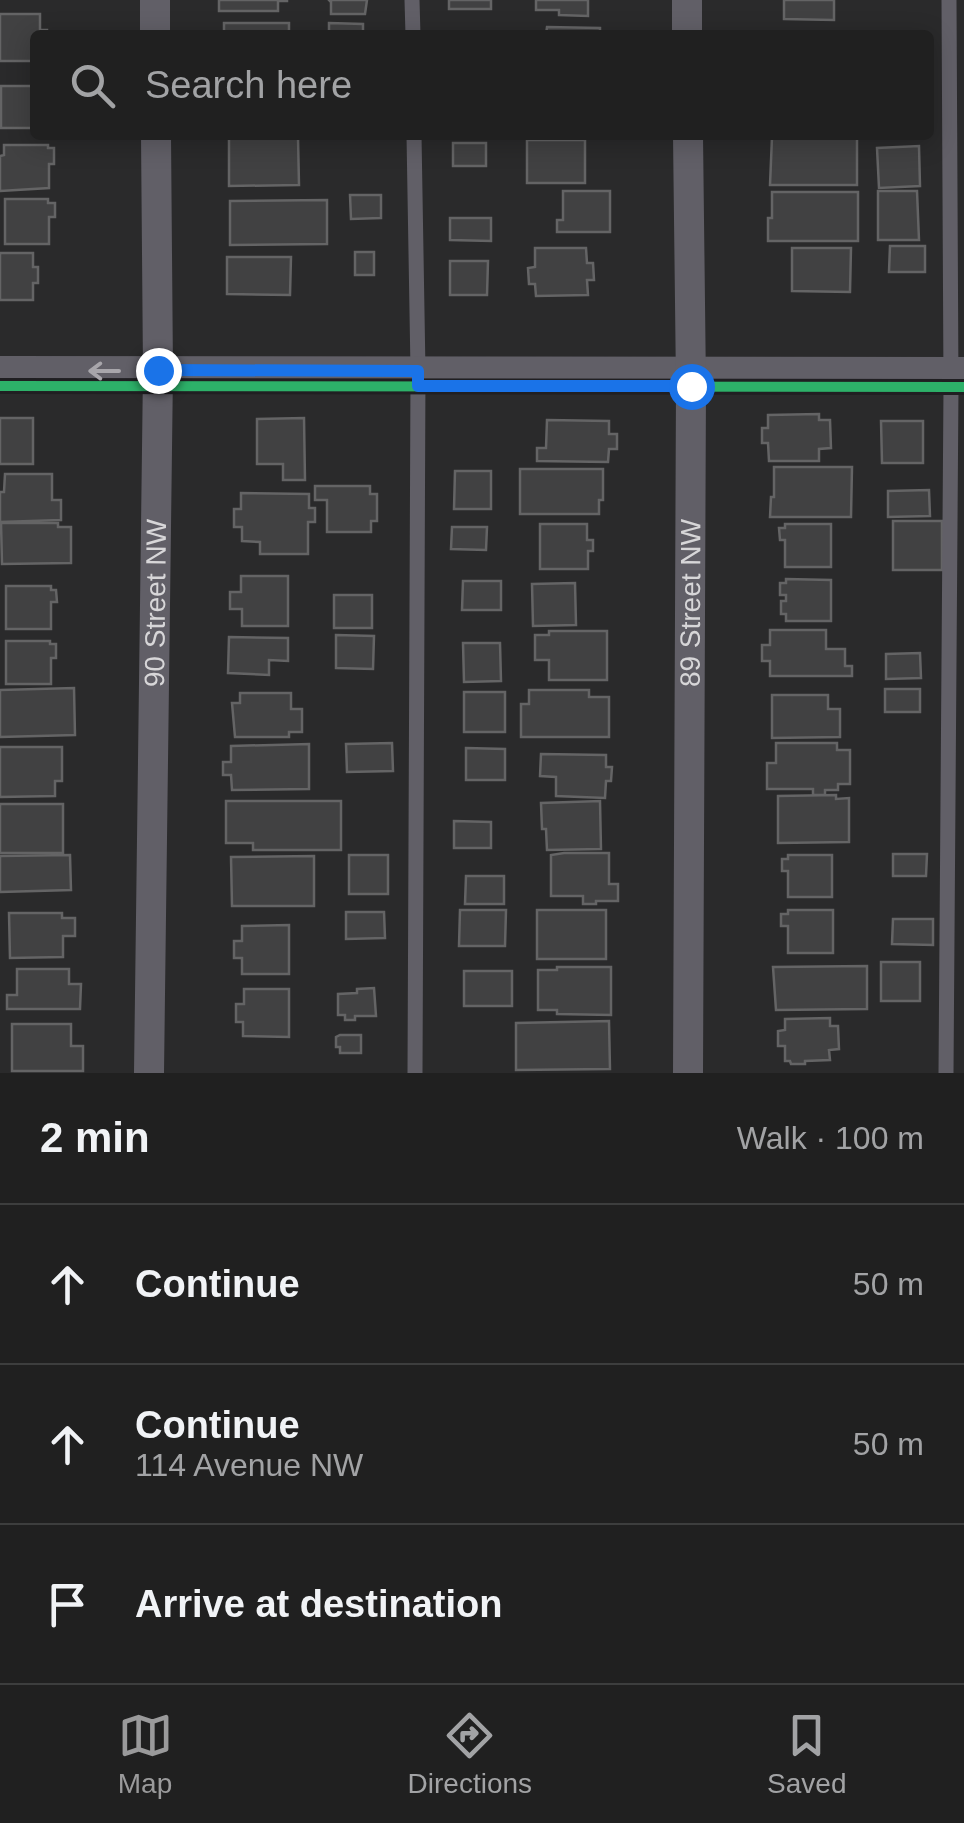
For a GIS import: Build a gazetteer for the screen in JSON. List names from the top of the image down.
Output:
{
  "streets": {
    "street": ["90 Street NW", "89 Street NW"]
  },
  "page": {
    "search": "Search here",
    "heading": ["2 min", "Walk · 100 m"],
    "list": [
      ["Continue", "50 m"],
      ["Continue", "114 Avenue NW", "50 m"],
      "Arrive at destination"
    ],
    "nav": ["Map", "Directions", "Saved"]
  }
}
